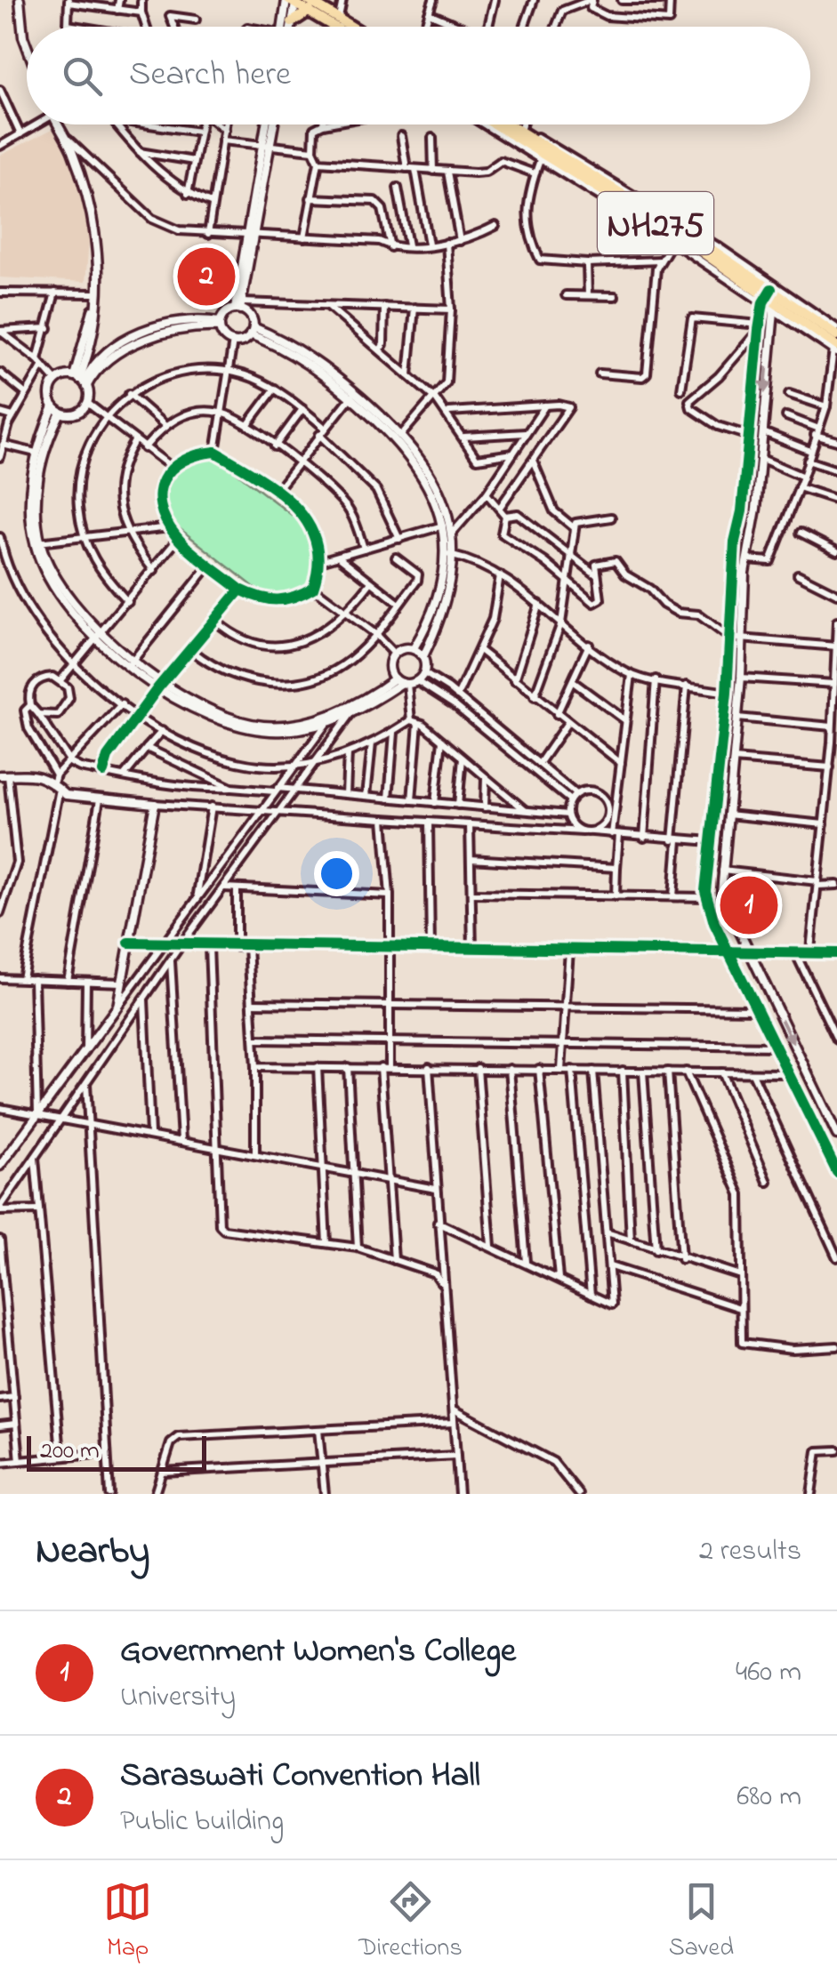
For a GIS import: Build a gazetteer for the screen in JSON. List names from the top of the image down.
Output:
{
  "streets": {
    "highway": ["NH275"]
  },
  "scale_bar": "200 m",
  "page": {
    "search": "Search here",
    "pins": ["2", "1"],
    "scale": "200 m",
    "heading": ["Nearby", "2 results"],
    "list": [
      {
        "mark": "1",
        "name": "Government Women's College",
        "note": "University",
        "value": "460 m"
      },
      {
        "mark": "2",
        "name": "Saraswati Convention Hall",
        "note": "Public building",
        "value": "680 m"
      }
    ],
    "nav": ["Map", "Directions", "Saved"]
  }
}
